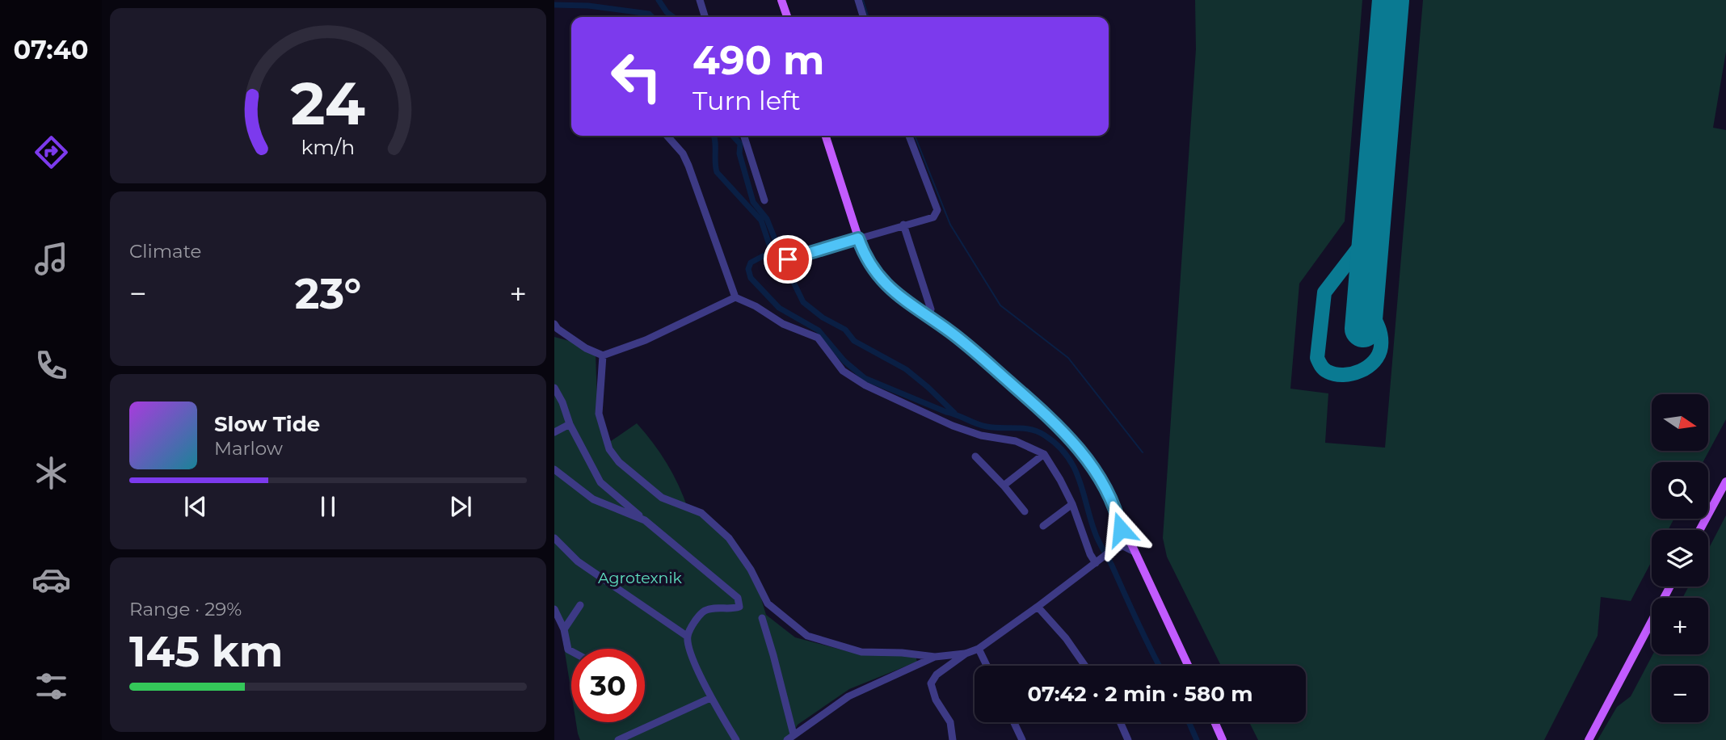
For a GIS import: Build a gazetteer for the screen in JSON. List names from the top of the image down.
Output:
{
  "parks": ["Agrotexnik"],
  "north": "right",
  "page": {
    "tabs": "07:40",
    "turn": ["490 m", "Turn left"],
    "tile": [
      "Climate",
      ["Range · 29%", "145 km"]
    ],
    "heat": ["−", "23°", "+"],
    "map_buttons": ["+", "−"],
    "song": ["Slow Tide", "Marlow"],
    "limit": "30",
    "trip": "07:42 · 2 min · 580 m",
    "gauge": ["24", "km/h"]
  }
}
